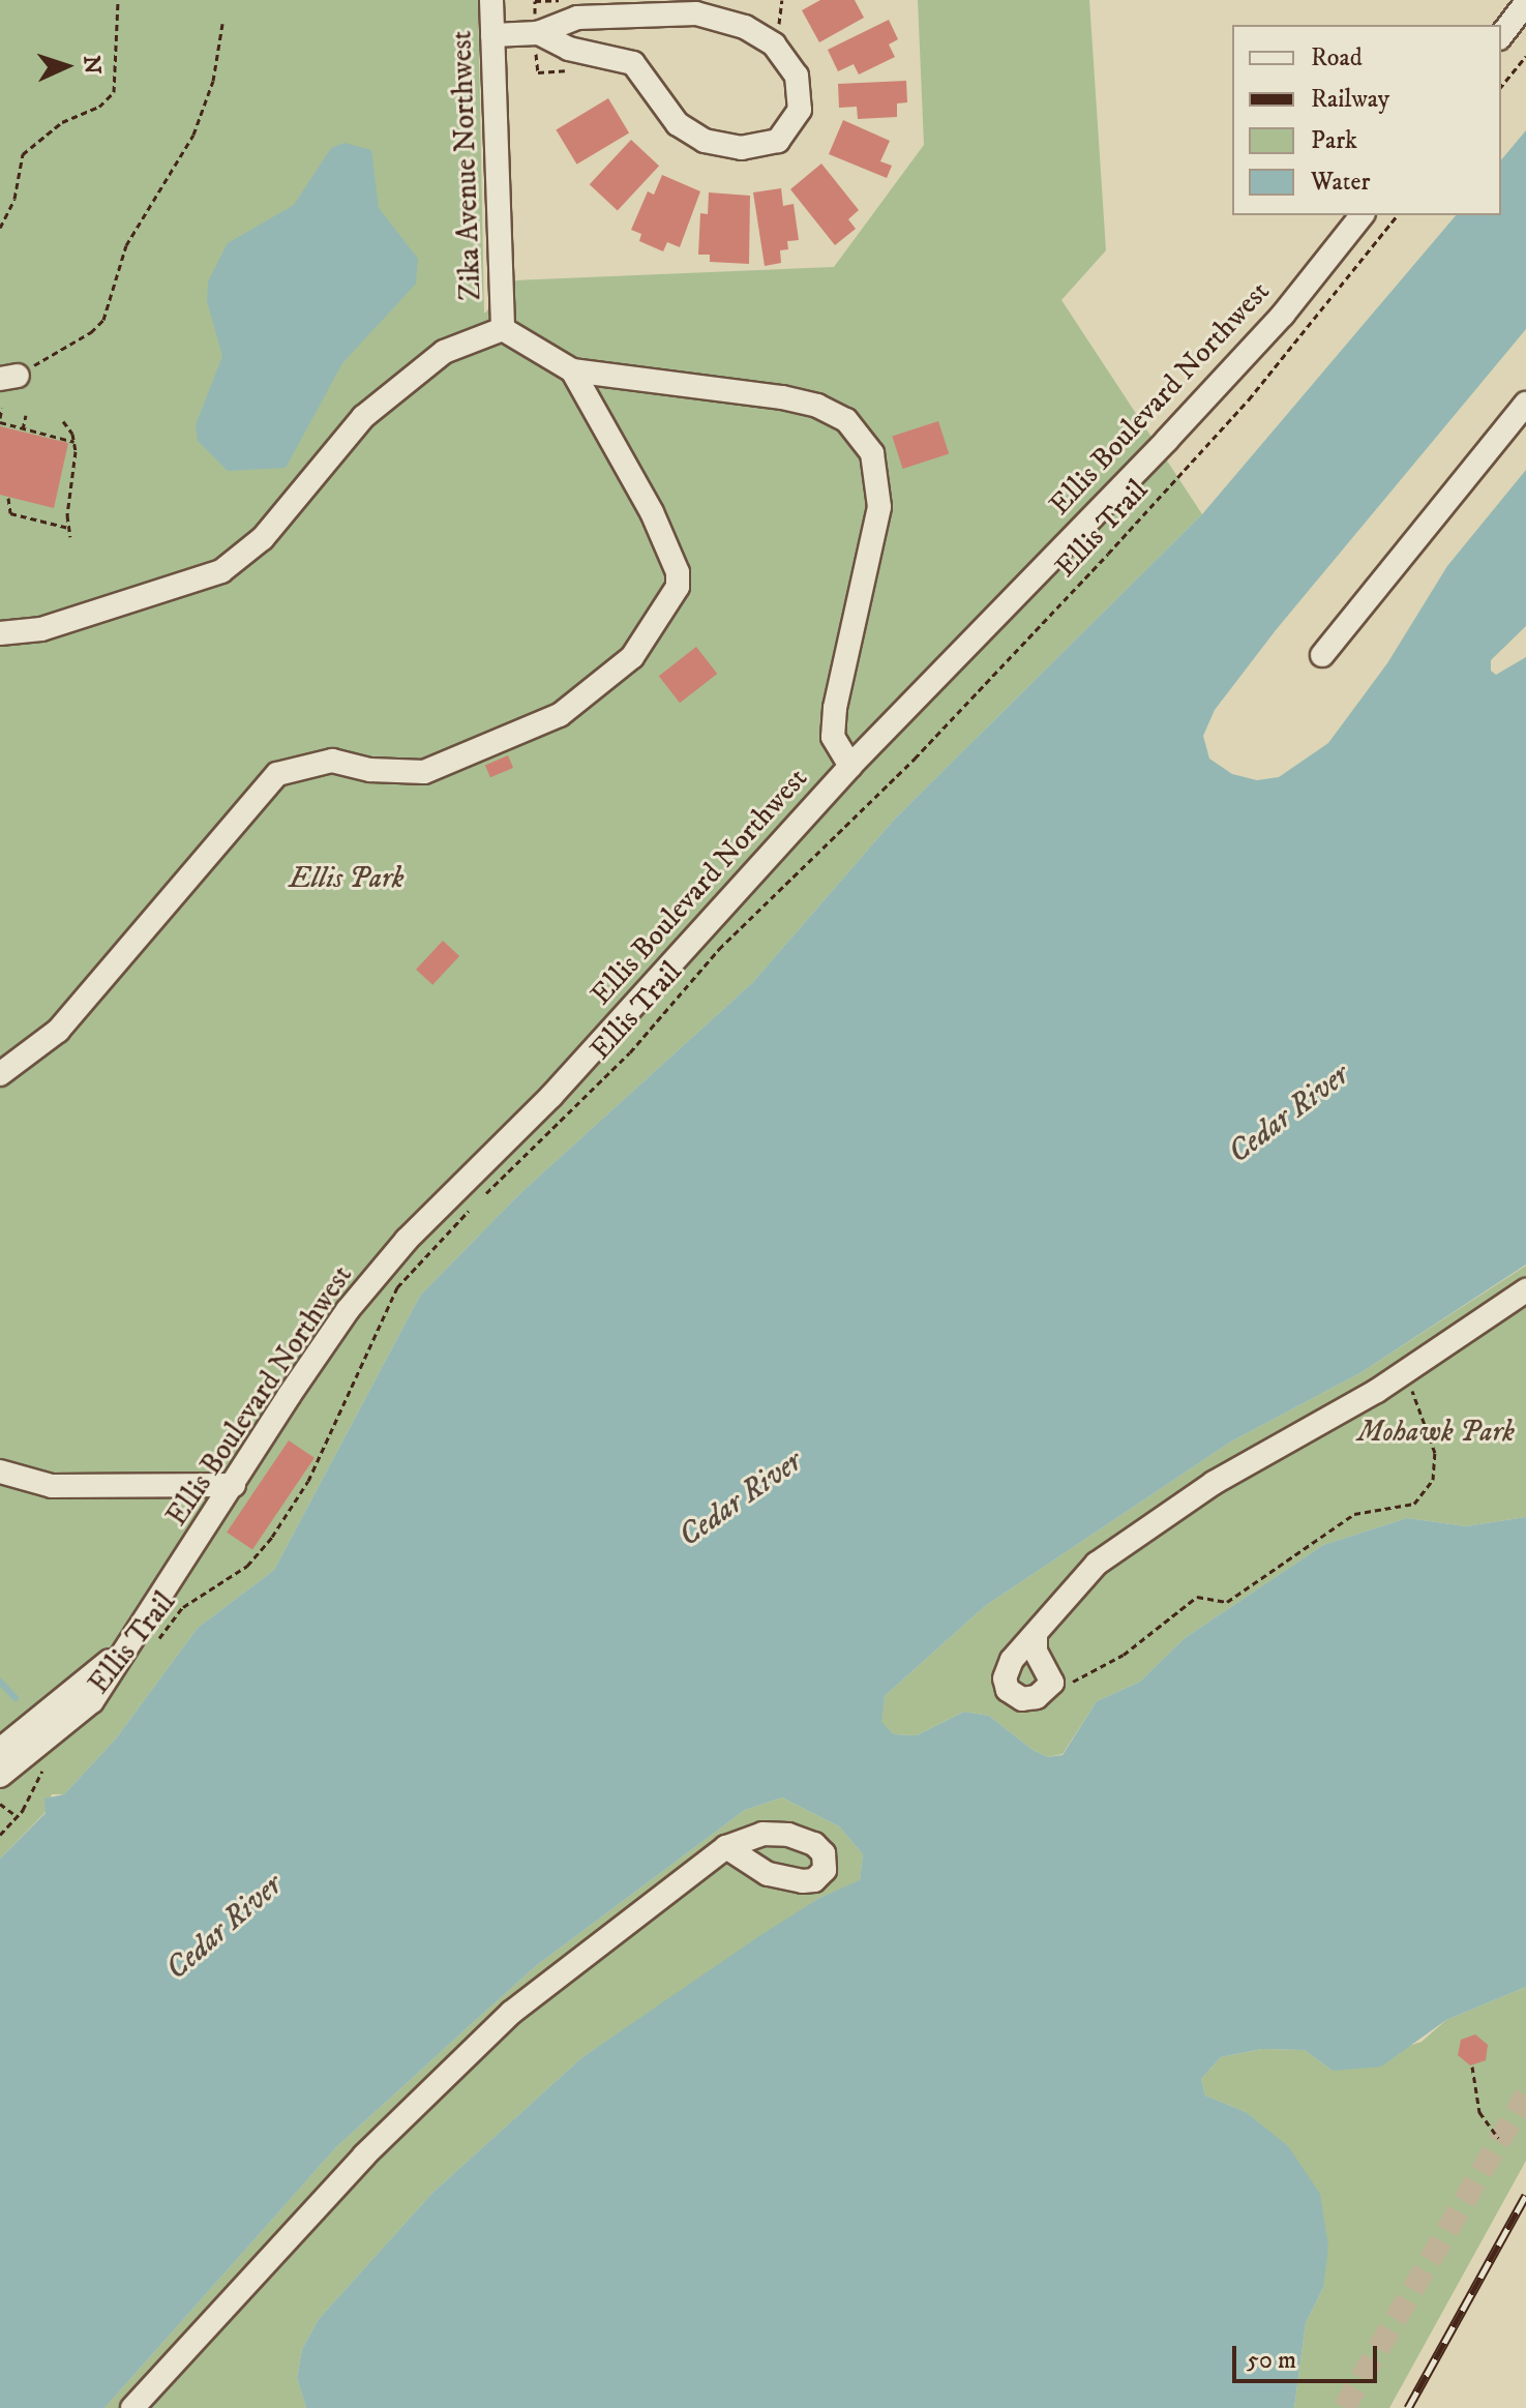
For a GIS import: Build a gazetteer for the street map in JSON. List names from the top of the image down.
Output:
{
  "streets": {
    "street": ["Zika Avenue Northwest", "Ellis Boulevard Northwest"],
    "path": ["Ellis Trail"]
  },
  "crossings": [
    ["Ellis Boulevard Northwest", "Ellis Trail"]
  ],
  "water": ["Cedar River"],
  "parks": ["Ellis Park", "Mohawk Park"],
  "legend": [
    "Road",
    "Railway",
    "Park",
    "Water"
  ],
  "scale_bar": "50 m",
  "north": "right"
}
